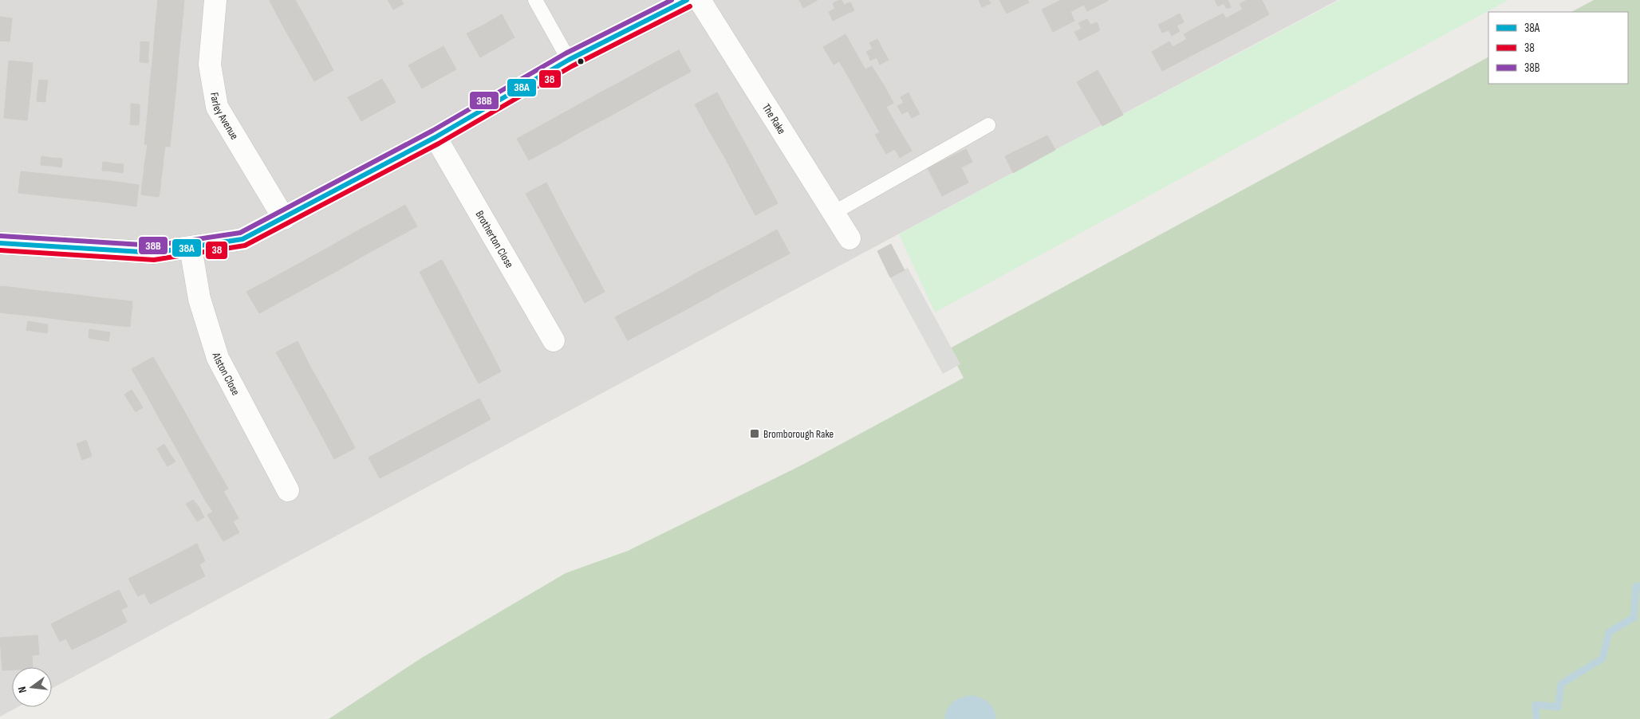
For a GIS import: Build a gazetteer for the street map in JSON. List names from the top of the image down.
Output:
{
  "streets": {
    "street": [
      "Farley Avenue",
      "The Rake",
      "Brotherton Close",
      "Alston Close"
    ]
  },
  "places": {
    "transit": ["Bromborough Rake"]
  },
  "lines": ["transit line 38A", "transit line 38B", "transit line 38"],
  "legend": ["38A", "38", "38B"],
  "north": "left"
}
